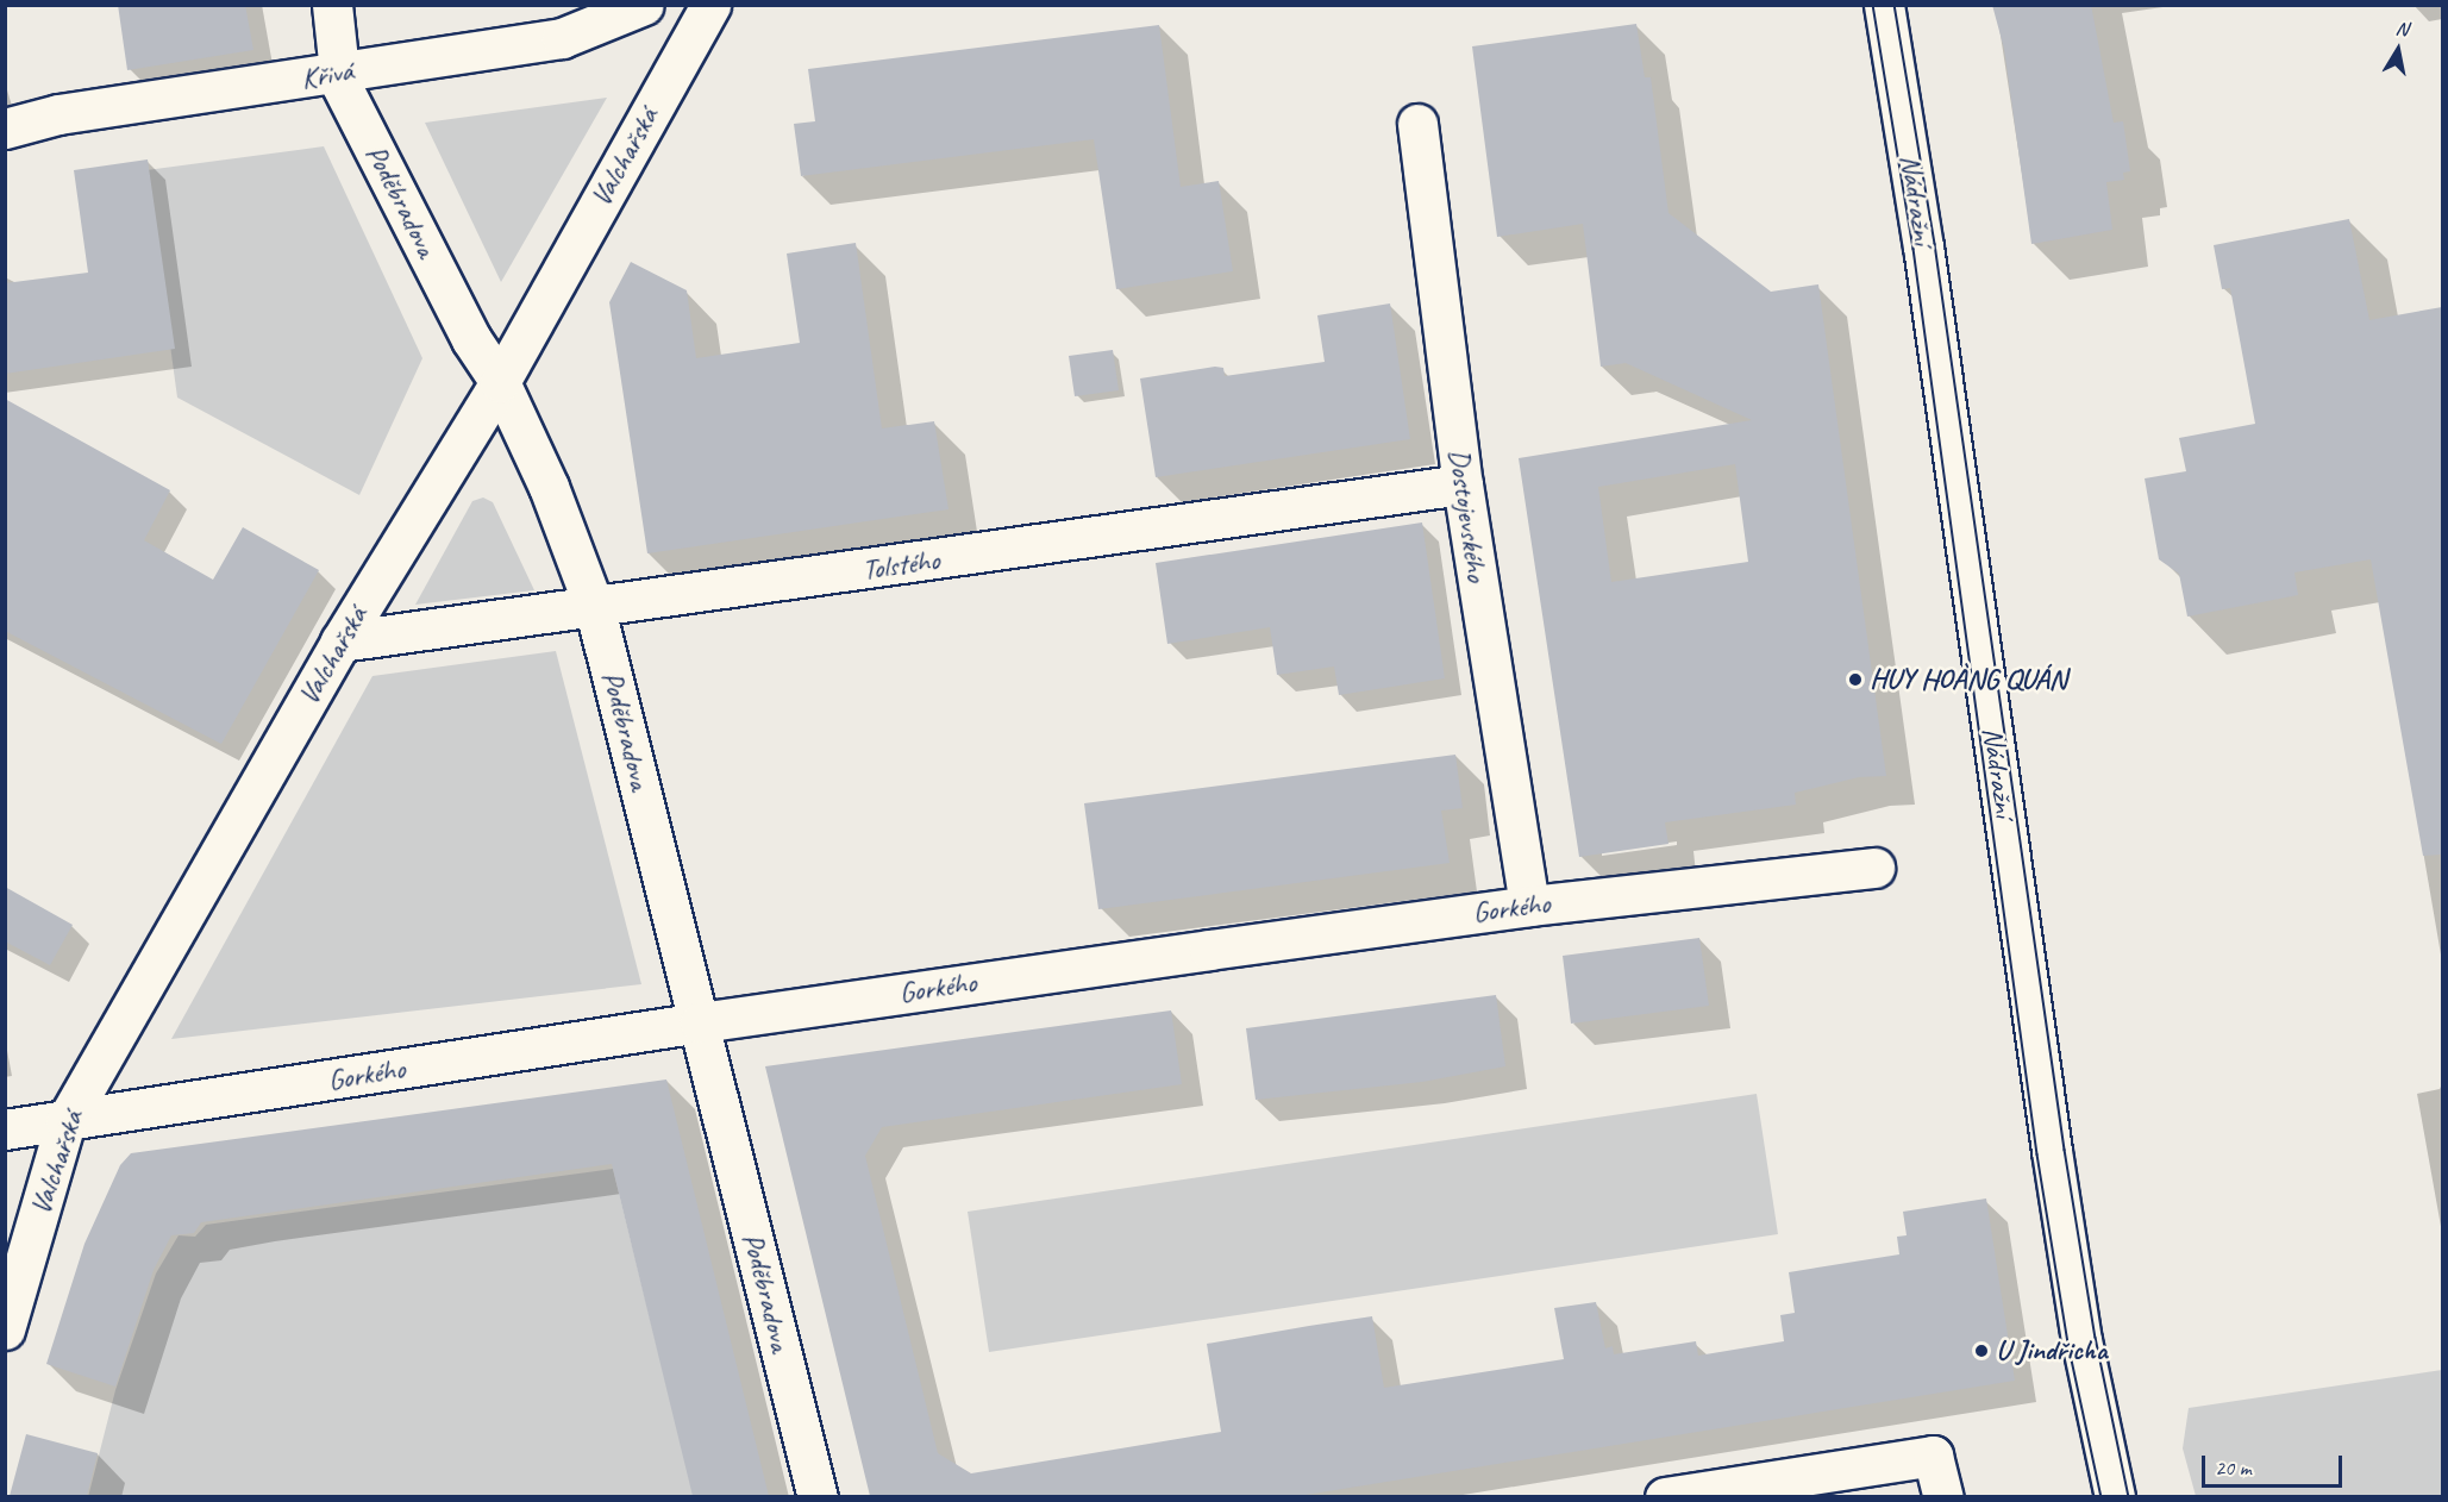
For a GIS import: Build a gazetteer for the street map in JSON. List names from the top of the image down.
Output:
{
  "streets": {
    "street": [
      "Křivá",
      "Valchařská",
      "Nádražní",
      "Poděbradova",
      "Dostojevského",
      "Tolstého",
      "Gorkého"
    ]
  },
  "crossings": [
    ["Křivá", "Poděbradova"],
    ["Valchařská", "Poděbradova"],
    ["Valchařská", "Tolstého"],
    ["Valchařská", "Gorkého"],
    ["Poděbradova", "Tolstého"],
    ["Poděbradova", "Gorkého"],
    ["Dostojevského", "Tolstého"],
    ["Dostojevského", "Gorkého"]
  ],
  "places": ["HUY HOÀNG QUÁN", "U Jindřicha"],
  "scale_bar": "20 m",
  "north": "top"
}
